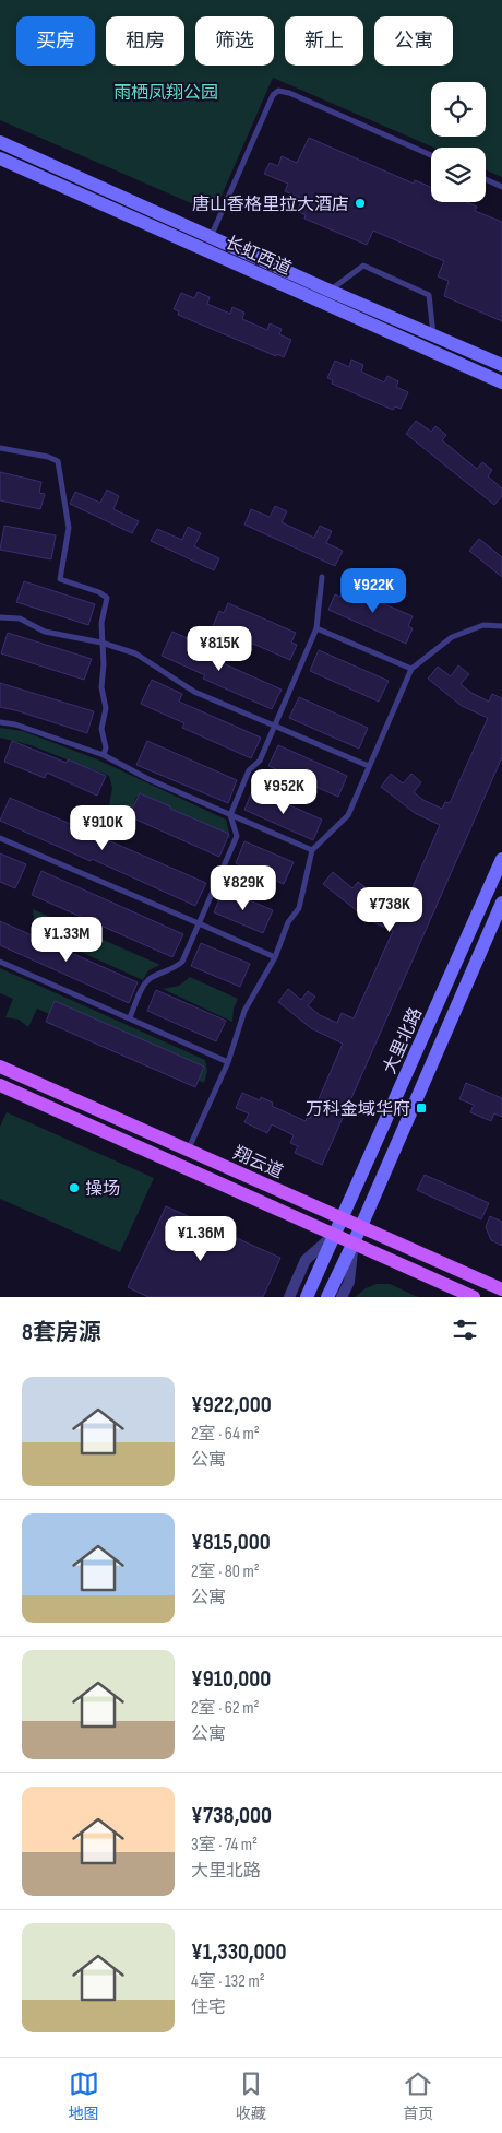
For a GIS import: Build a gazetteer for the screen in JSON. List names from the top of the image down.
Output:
{
  "streets": {
    "main road": ["长虹西道", "大里北路", "翔云道"]
  },
  "crossings": [
    ["大里北路", "翔云道"]
  ],
  "parks": ["雨栖凤翔公园"],
  "places": {
    "other": ["唐山香格里拉大酒店", "操场"],
    "transit": ["万科金域华府"]
  },
  "page": {
    "chip": [
      "买房",
      "租房",
      "筛选",
      "新上",
      "公寓"
    ],
    "price": [
      "¥922K",
      "¥815K",
      "¥952K",
      "¥910K",
      "¥829K",
      "¥738K",
      "¥1.33M",
      "¥1.36M"
    ],
    "heading": "8套房源",
    "list": [
      {
        "name": "¥922,000",
        "note": "2室 · 64 m² · 公寓"
      },
      {
        "name": "¥815,000",
        "note": "2室 · 80 m² · 公寓"
      },
      {
        "name": "¥910,000",
        "note": "2室 · 62 m² · 公寓"
      },
      {
        "name": "¥738,000",
        "note": "3室 · 74 m² · 大里北路"
      },
      {
        "name": "¥1,330,000",
        "note": "4室 · 132 m² · 住宅"
      }
    ],
    "tabs": ["地图", "收藏", "首页"]
  }
}
